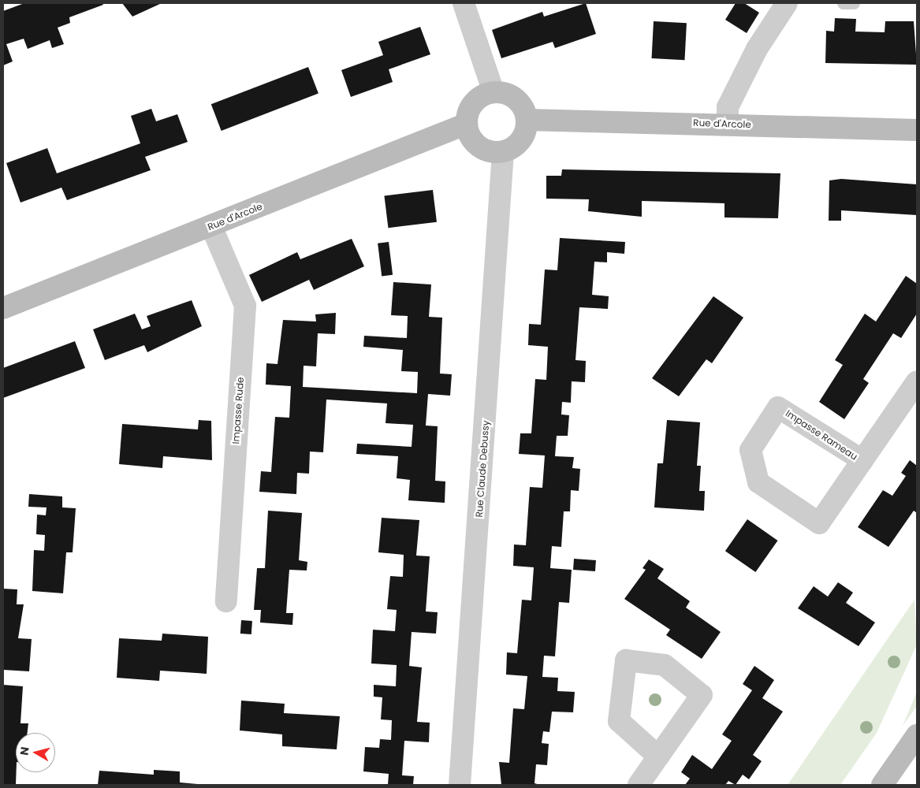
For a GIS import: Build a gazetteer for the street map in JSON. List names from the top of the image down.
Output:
{
  "streets": {
    "main road": ["Rue d'Arcole"],
    "street": ["Impasse Rude", "Impasse Rameau", "Rue Claude Debussy"]
  },
  "crossings": [
    ["Rue d'Arcole", "Impasse Rude"],
    ["Rue d'Arcole", "Rue Claude Debussy"]
  ],
  "north": "left"
}
